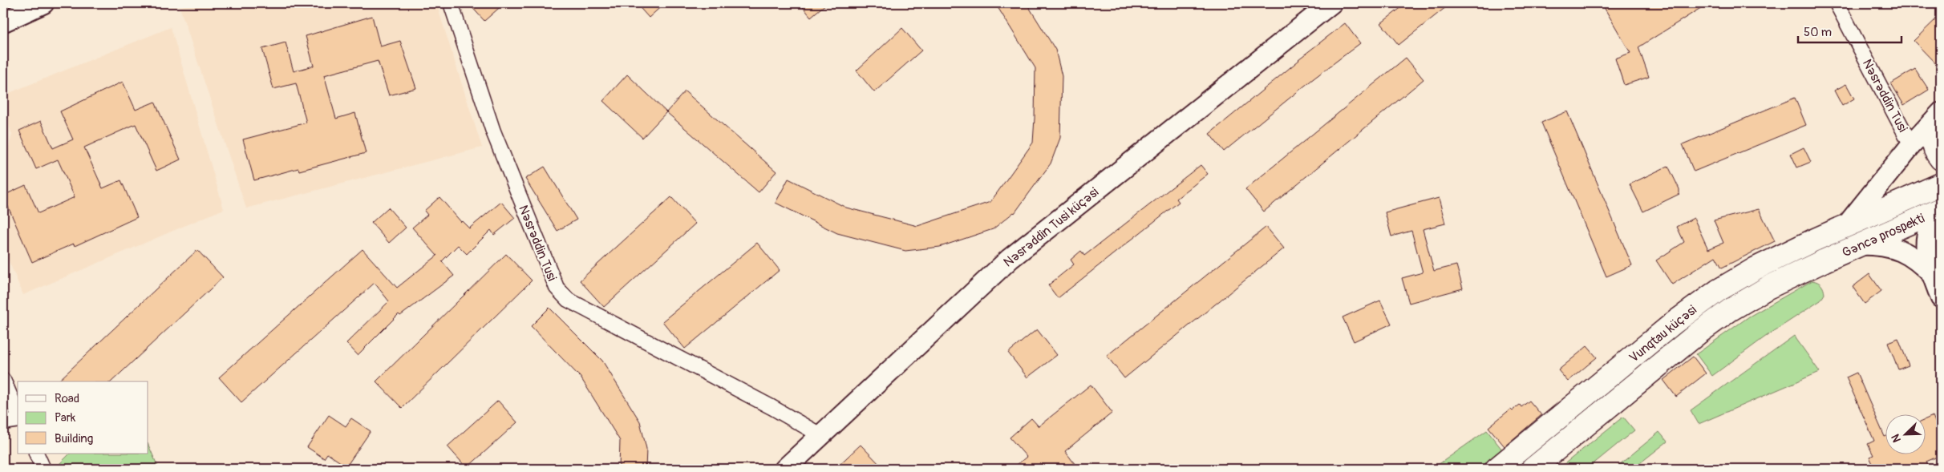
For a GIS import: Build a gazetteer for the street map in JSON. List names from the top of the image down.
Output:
{
  "streets": {
    "main road": ["Nəsrəddin Tusi küçəsi", "Gəncə prospekti", "Vunqtau küçəsi"],
    "street": ["Nəsrəddin Tusi"]
  },
  "crossings": [
    ["Nəsrəddin Tusi", "Nəsrəddin Tusi küçəsi"],
    ["Gəncə prospekti", "Vunqtau küçəsi"]
  ],
  "legend": ["Road", "Park", "Building"],
  "scale_bar": "50 m",
  "north": "bottom left"
}
